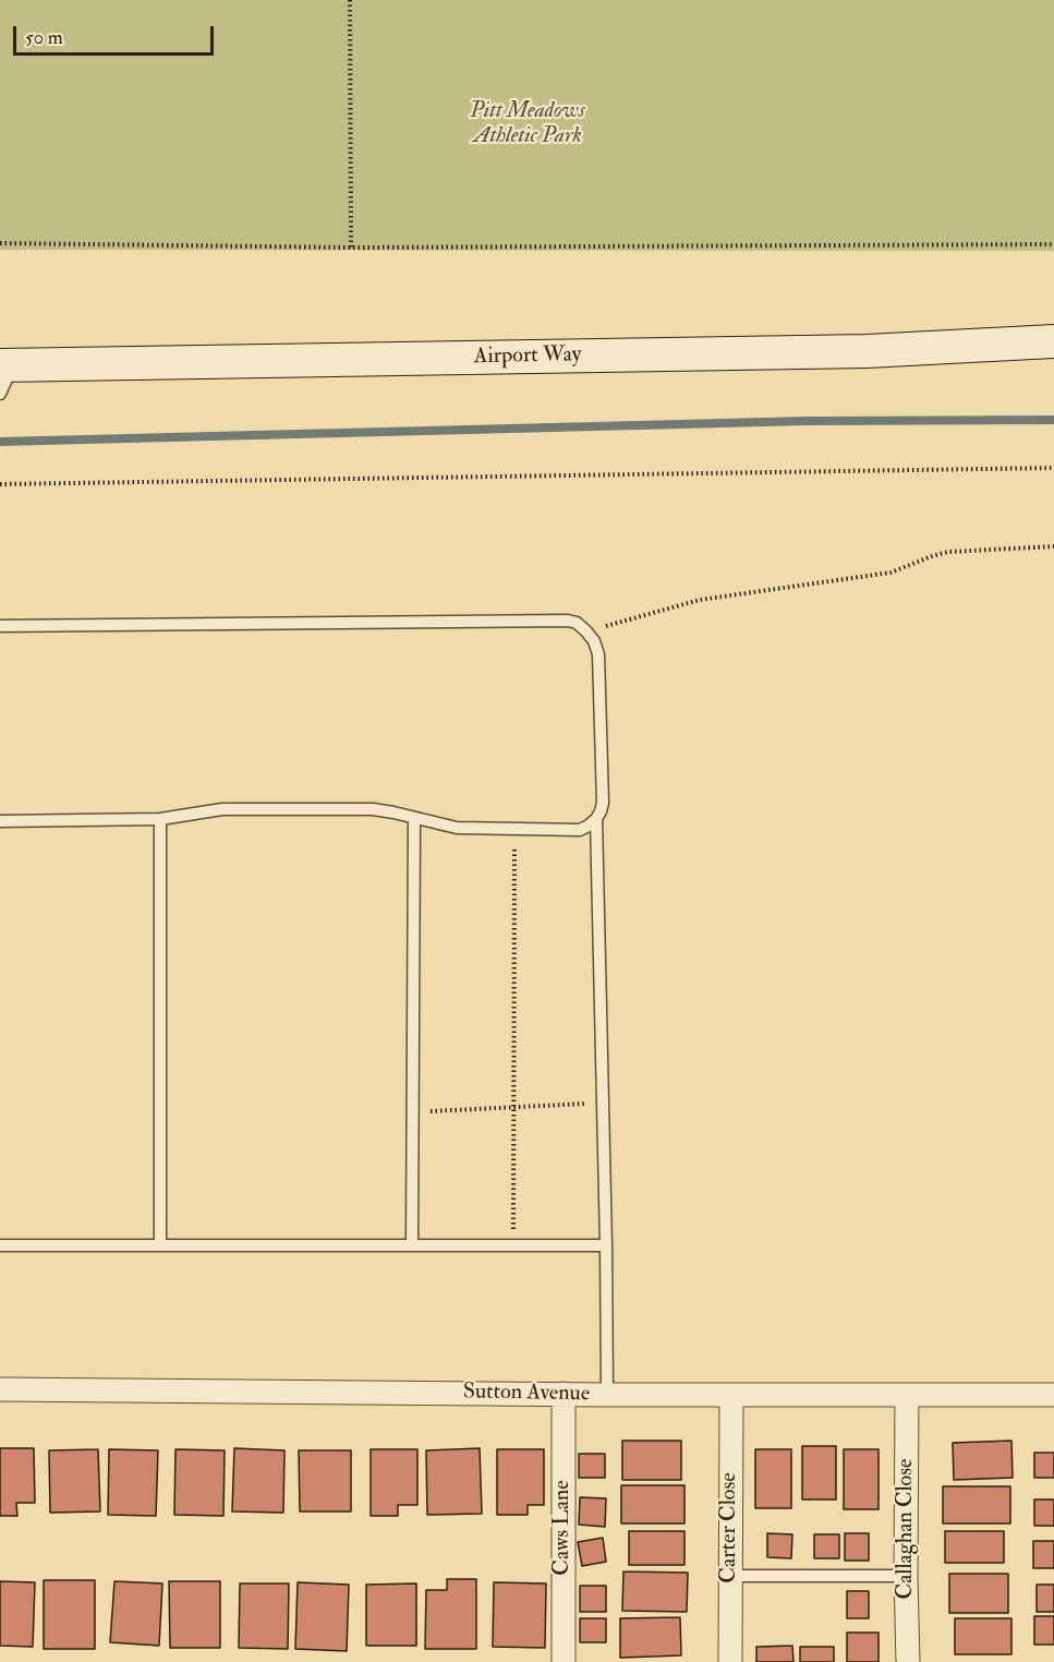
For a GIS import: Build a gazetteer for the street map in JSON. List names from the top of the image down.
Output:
{
  "streets": {
    "main road": ["Airport Way"],
    "street": [
      "Sutton Avenue",
      "Caws Lane",
      "Carter Close",
      "Callaghan Close"
    ]
  },
  "crossings": [
    ["Sutton Avenue", "Caws Lane"],
    ["Sutton Avenue", "Carter Close"],
    ["Sutton Avenue", "Callaghan Close"]
  ],
  "parks": ["Pitt Meadows Athletic Park"],
  "scale_bar": "50 m"
}
